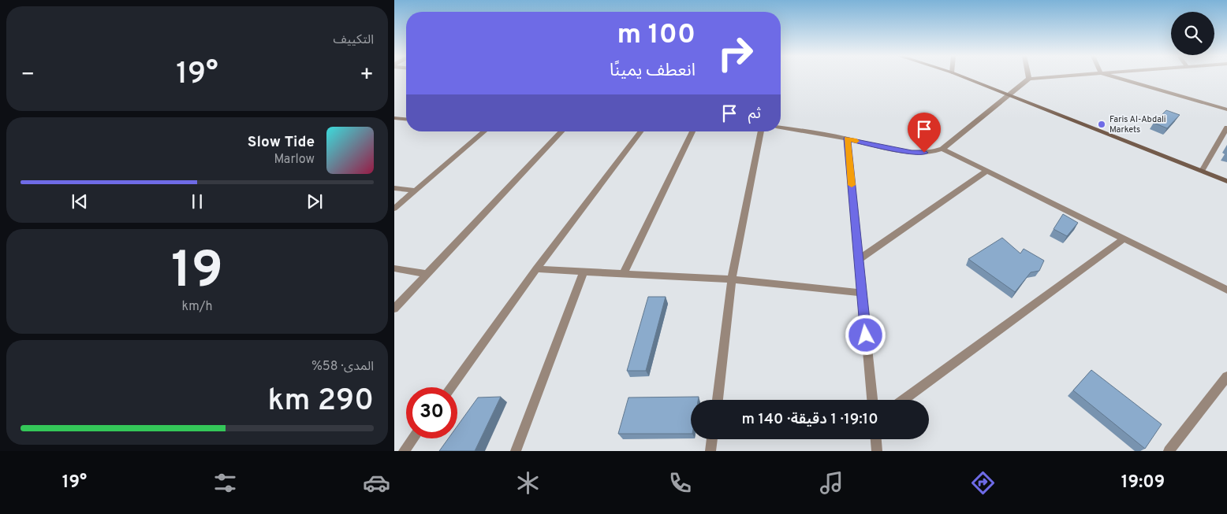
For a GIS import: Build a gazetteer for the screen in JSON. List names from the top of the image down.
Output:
{
  "places": ["Faris Al-Abdali Markets"],
  "page": {
    "tile": [
      "التكييف",
      ["19", "km/h"],
      ["المدى · 58%", "290 km"]
    ],
    "turn": ["100 m", "انعطف يمينًا"],
    "heat": ["−", "19°", "+"],
    "then": "ثم",
    "song": ["Slow Tide", "Marlow"],
    "limit": "30",
    "trip": "19:10 · 1 دقيقة · 140 m",
    "tabs": ["19:09", "19°"]
  }
}
